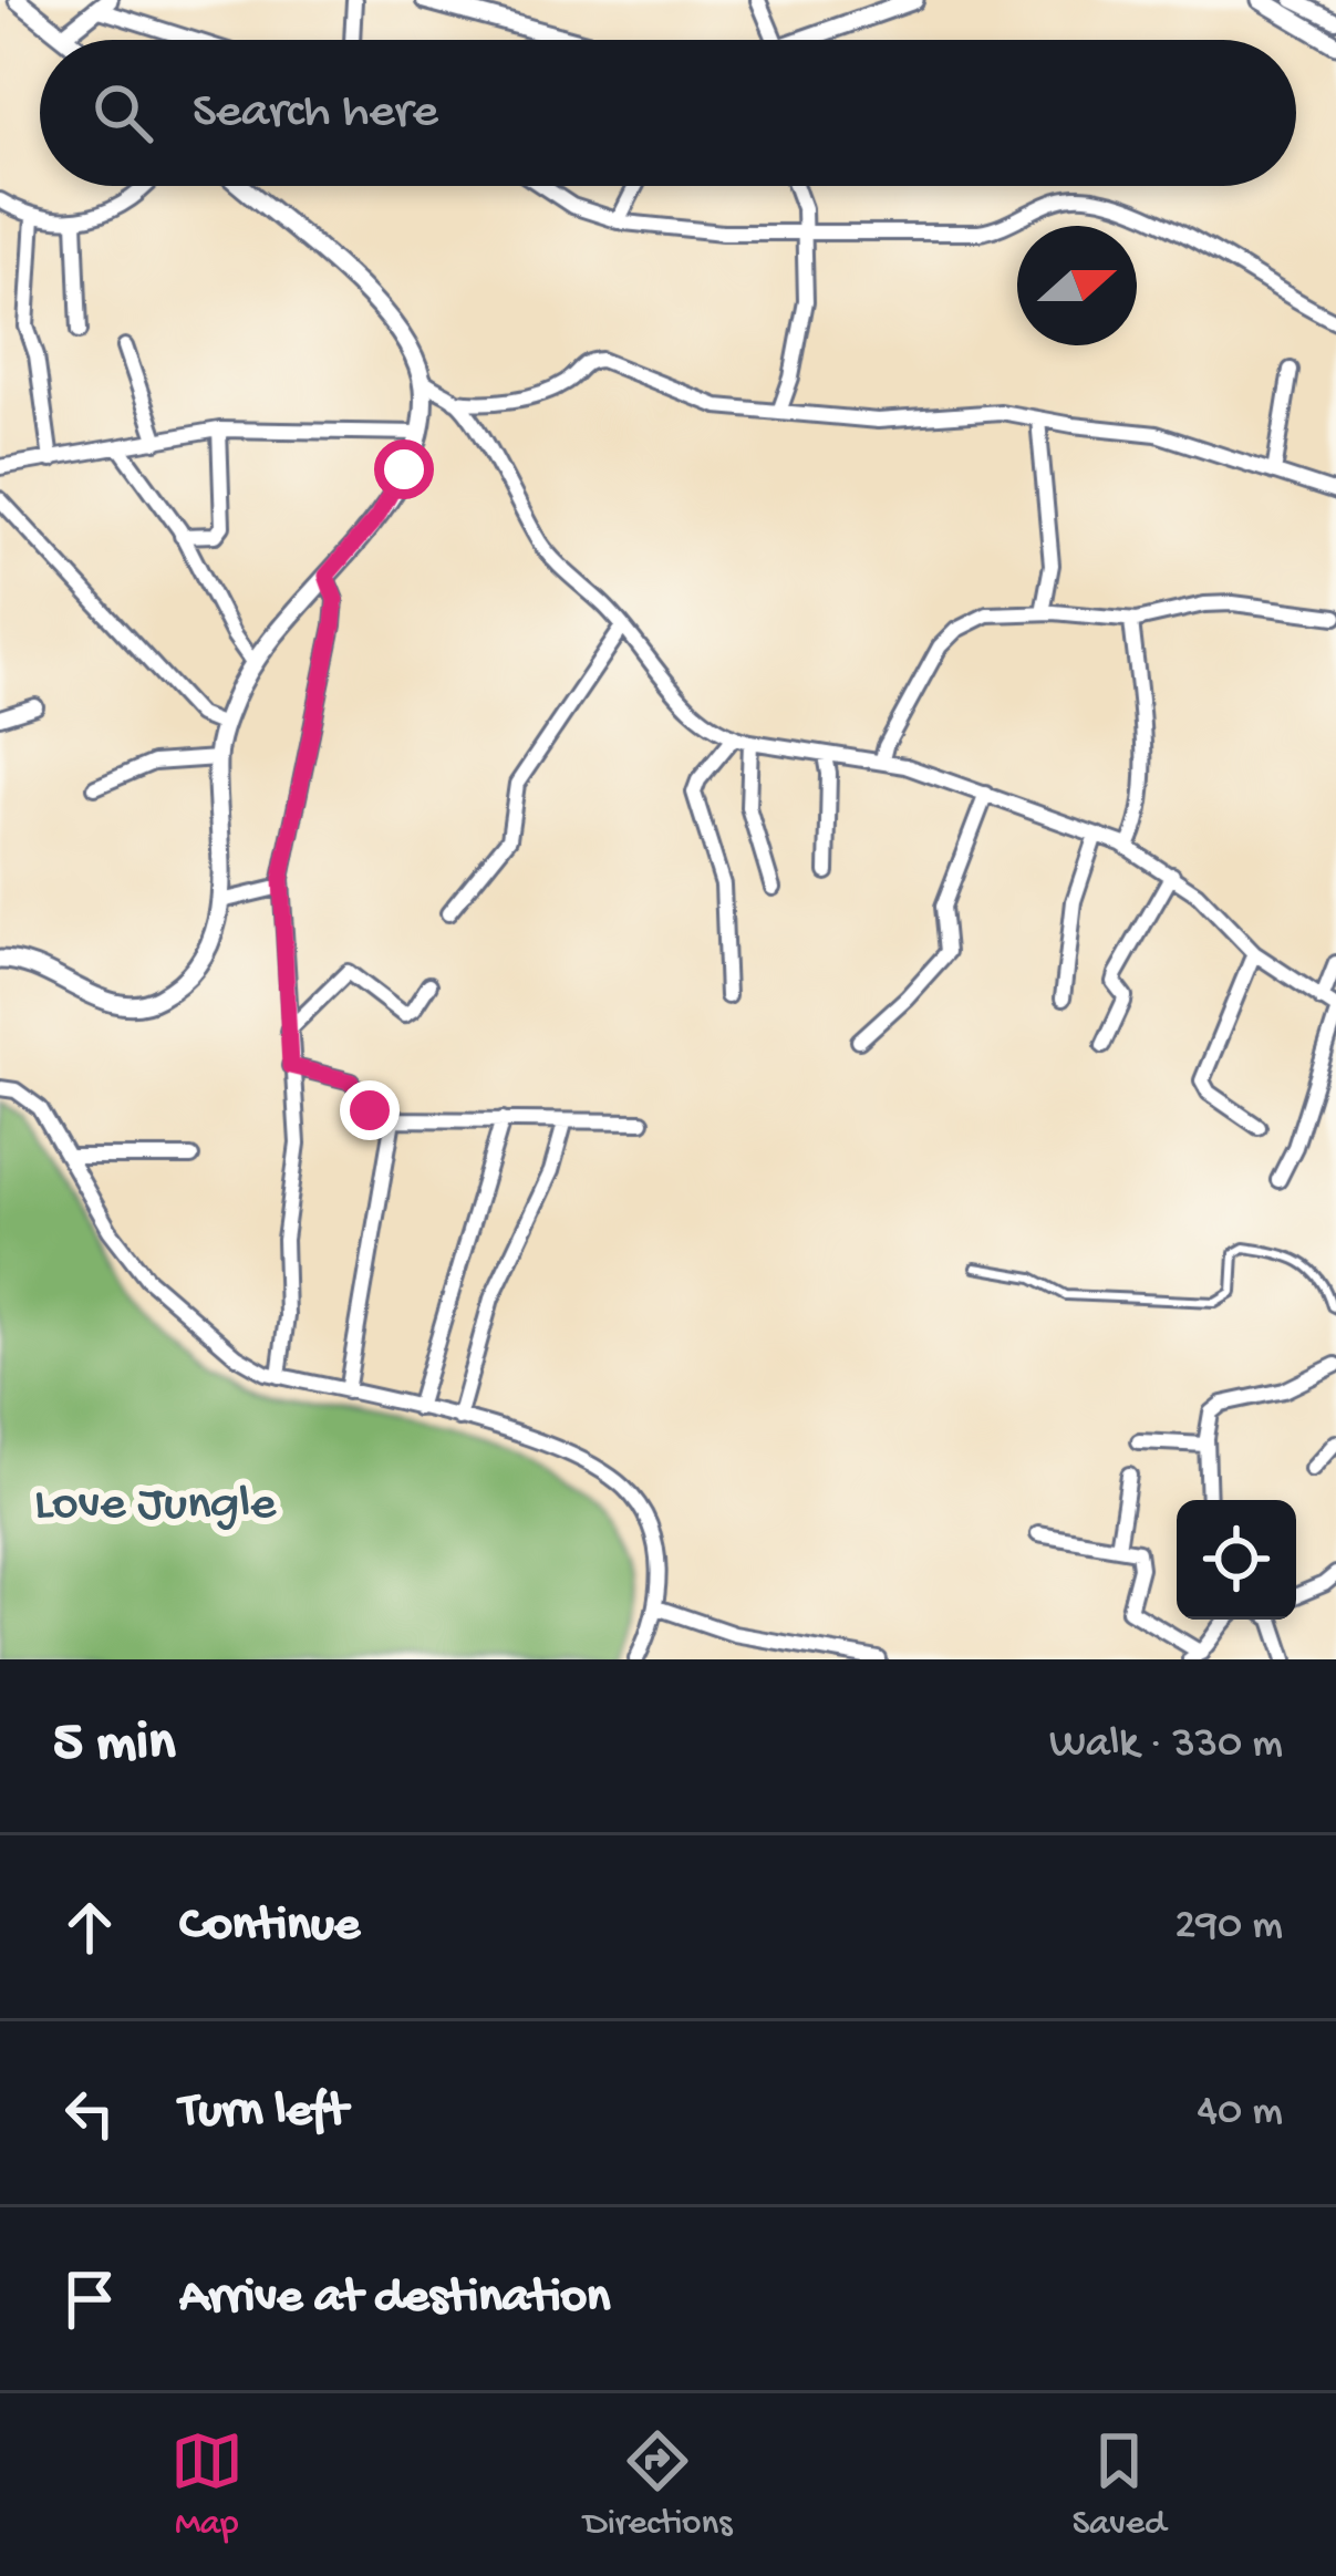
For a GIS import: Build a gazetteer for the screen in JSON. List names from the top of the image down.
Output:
{
  "parks": ["Love Jungle"],
  "north": "right",
  "page": {
    "search": "Search here",
    "heading": ["5 min", "Walk · 330 m"],
    "list": [
      ["Continue", "290 m"],
      ["Turn left", "40 m"],
      "Arrive at destination"
    ],
    "nav": ["Map", "Directions", "Saved"]
  }
}
